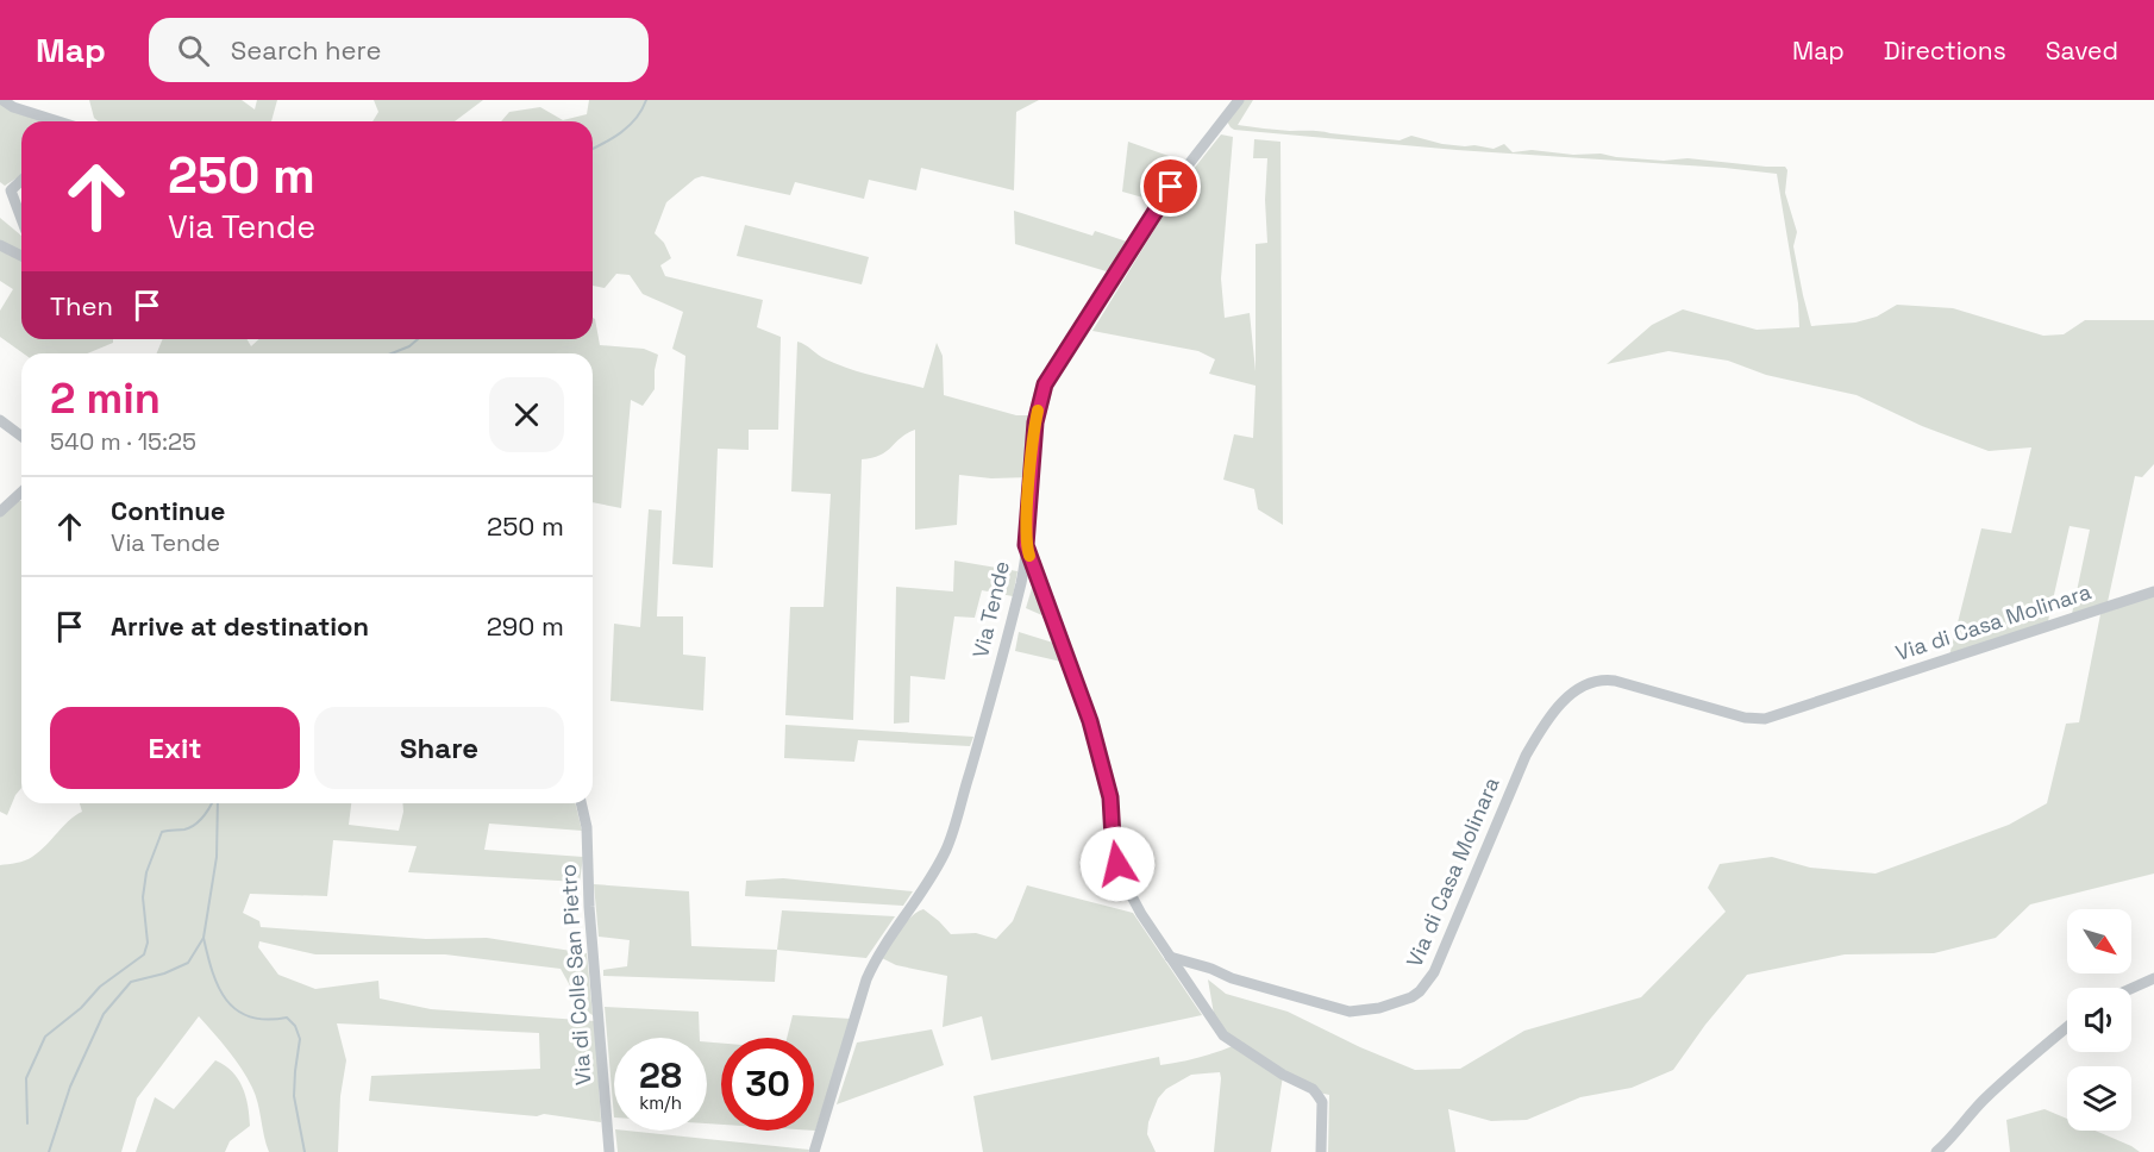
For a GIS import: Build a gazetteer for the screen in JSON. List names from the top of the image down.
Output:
{
  "streets": {
    "street": ["Via Tende", "Via di Casa Molinara", "Via di Colle San Pietro"]
  },
  "north": "bottom right",
  "page": {
    "header": "Map",
    "search": "Search here",
    "nav": ["Map", "Directions", "Saved"],
    "turn": ["250 m", "Via Tende"],
    "then": "Then",
    "heading": ["2 min", "540 m · 15:25"],
    "list": [
      {
        "name": "Continue",
        "note": "Via Tende",
        "value": "250 m"
      },
      {
        "name": "Arrive at destination",
        "value": "290 m"
      }
    ],
    "buttons": ["Exit", "Share"],
    "speed": "28 km/h",
    "limit": "30"
  }
}
